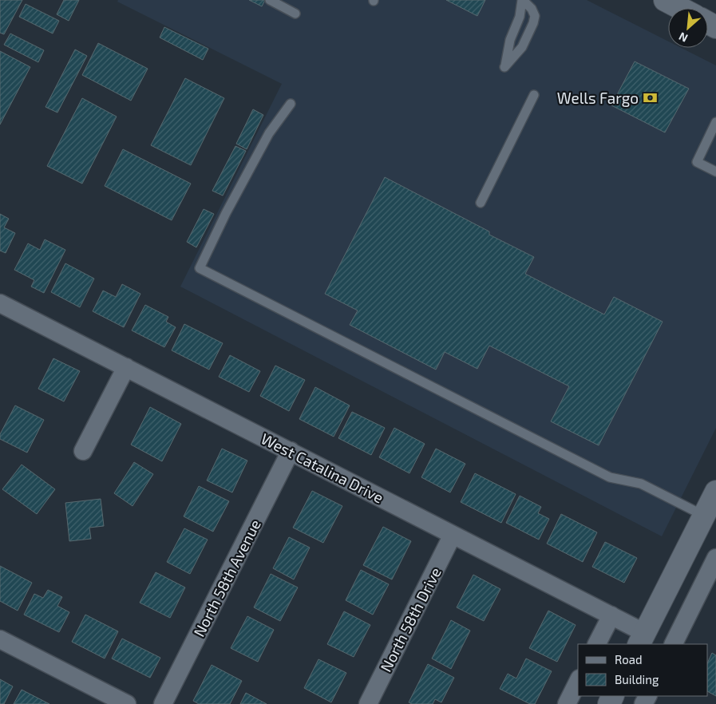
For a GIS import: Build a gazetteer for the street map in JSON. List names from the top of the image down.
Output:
{
  "streets": {
    "street": ["West Catalina Drive", "North 58th Avenue", "North 58th Drive"]
  },
  "crossings": [
    ["West Catalina Drive", "North 58th Avenue"],
    ["West Catalina Drive", "North 58th Drive"]
  ],
  "places": {
    "bank": ["Wells Fargo"]
  },
  "legend": ["Road", "Building"],
  "north": "bottom left"
}
